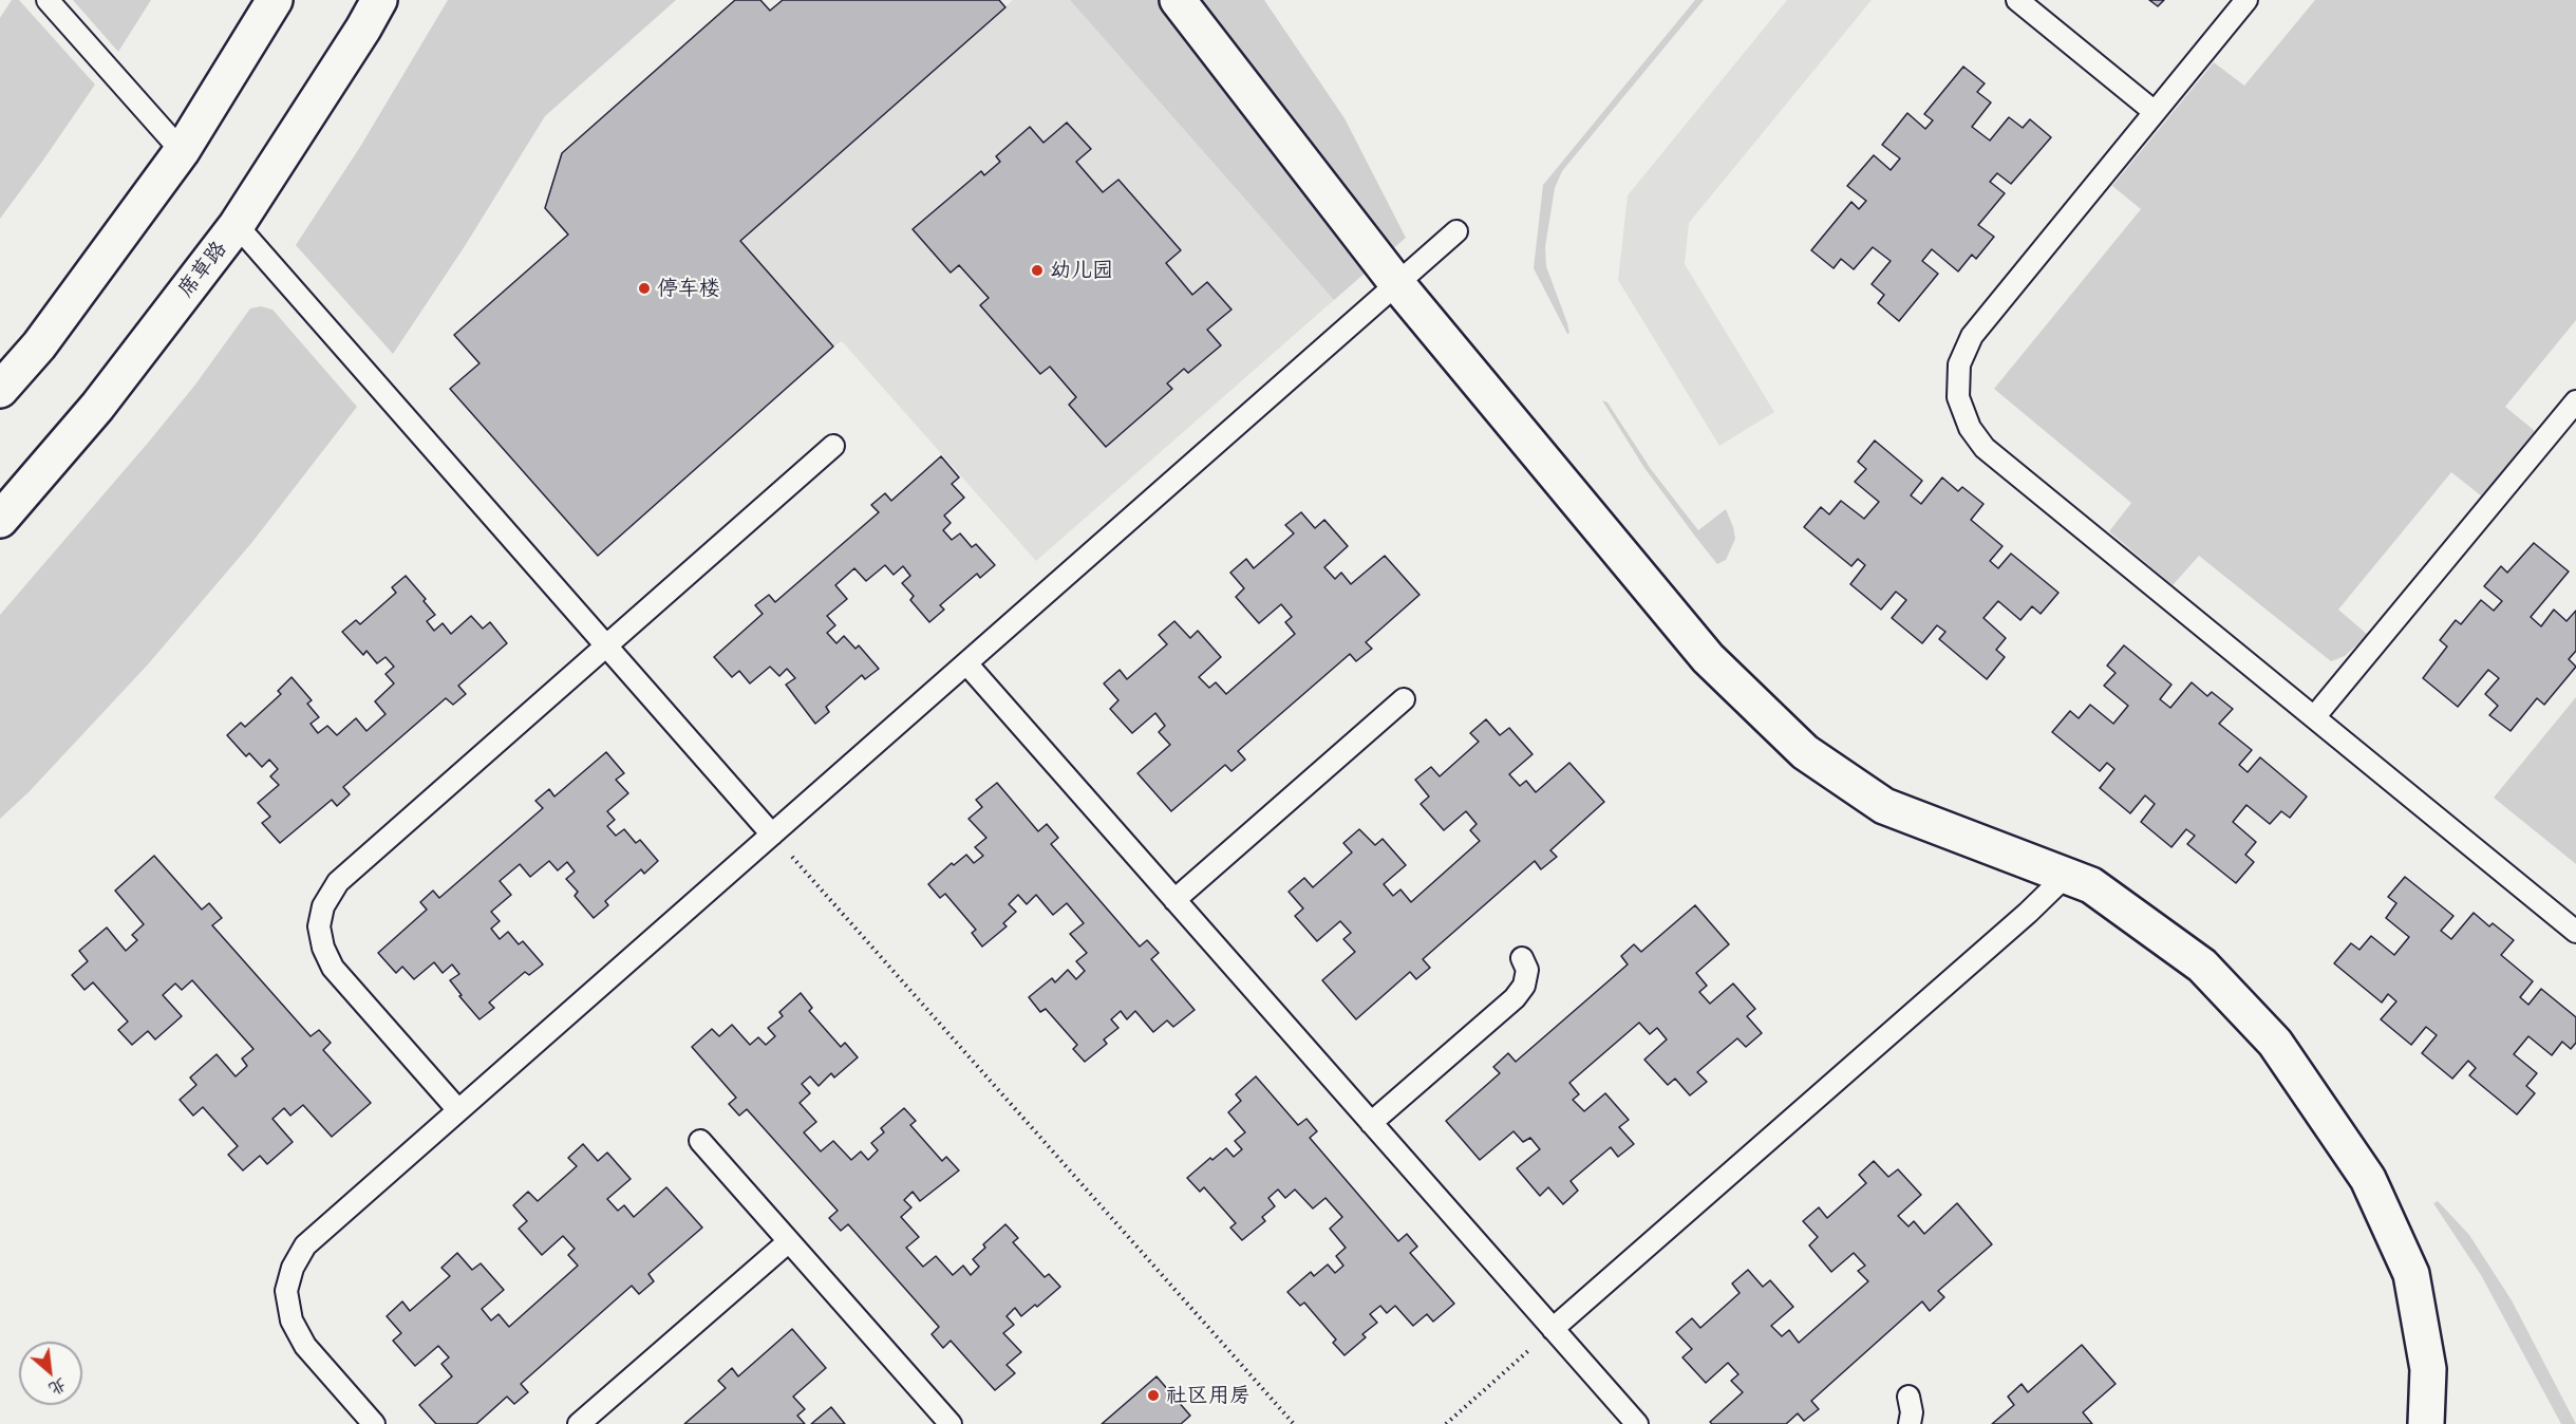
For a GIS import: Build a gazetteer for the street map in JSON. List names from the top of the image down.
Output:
{
  "streets": {
    "street": ["席草路"]
  },
  "places": ["幼儿园", "停车楼", "社区用房"],
  "north": "bottom right"
}
